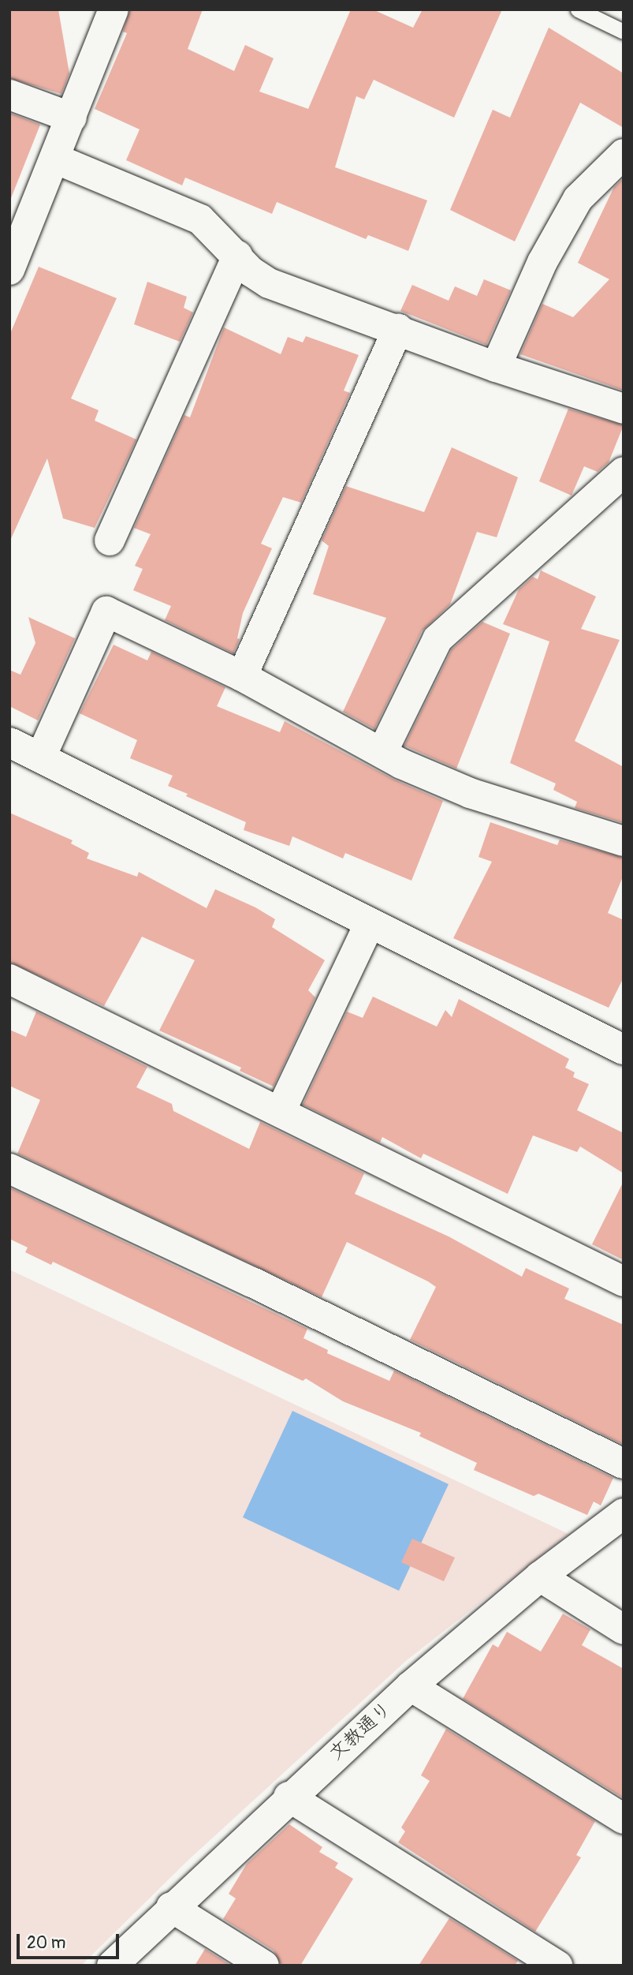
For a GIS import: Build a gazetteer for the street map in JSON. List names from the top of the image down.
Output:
{
  "streets": {
    "street": ["文教通り"]
  },
  "scale_bar": "20 m"
}
